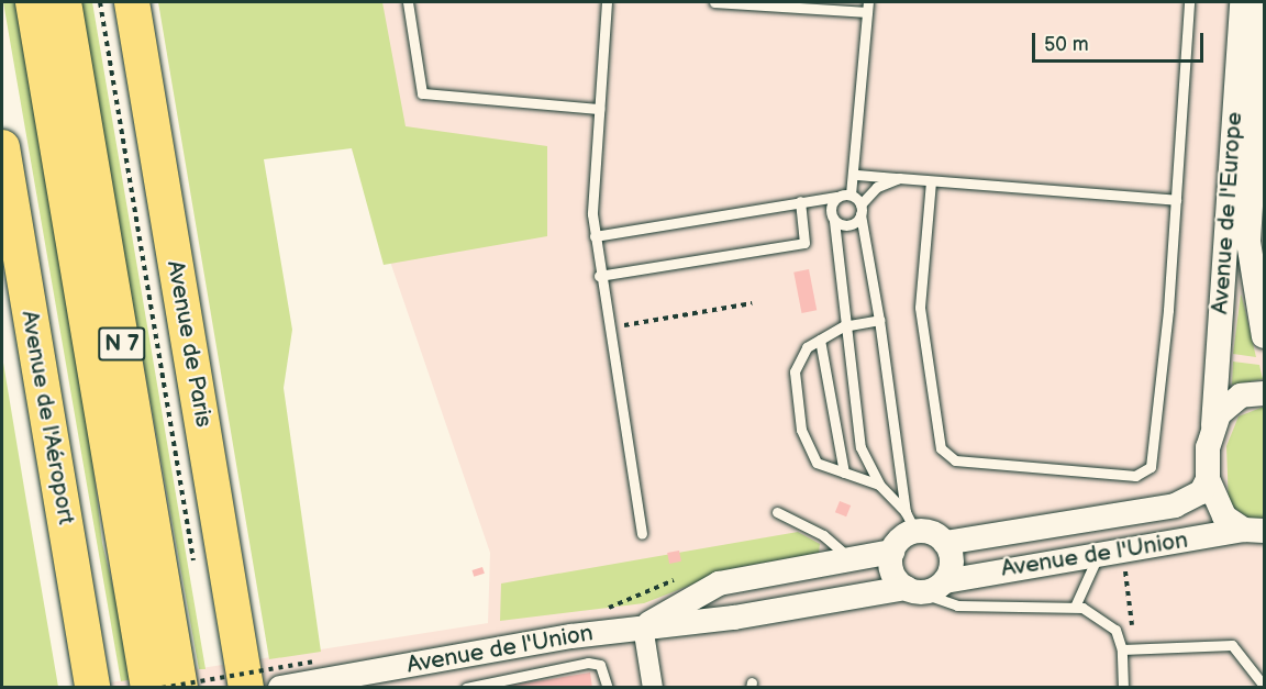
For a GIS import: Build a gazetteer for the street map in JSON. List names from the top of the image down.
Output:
{
  "streets": {
    "highway": ["N 7", "Avenue de Paris", "Avenue de l'Aéroport"],
    "street": ["Avenue de l'Europe", "Avenue de l'Union"]
  },
  "crossings": [
    ["Avenue de l'Europe", "Avenue de l'Union"]
  ],
  "scale_bar": "50 m"
}
